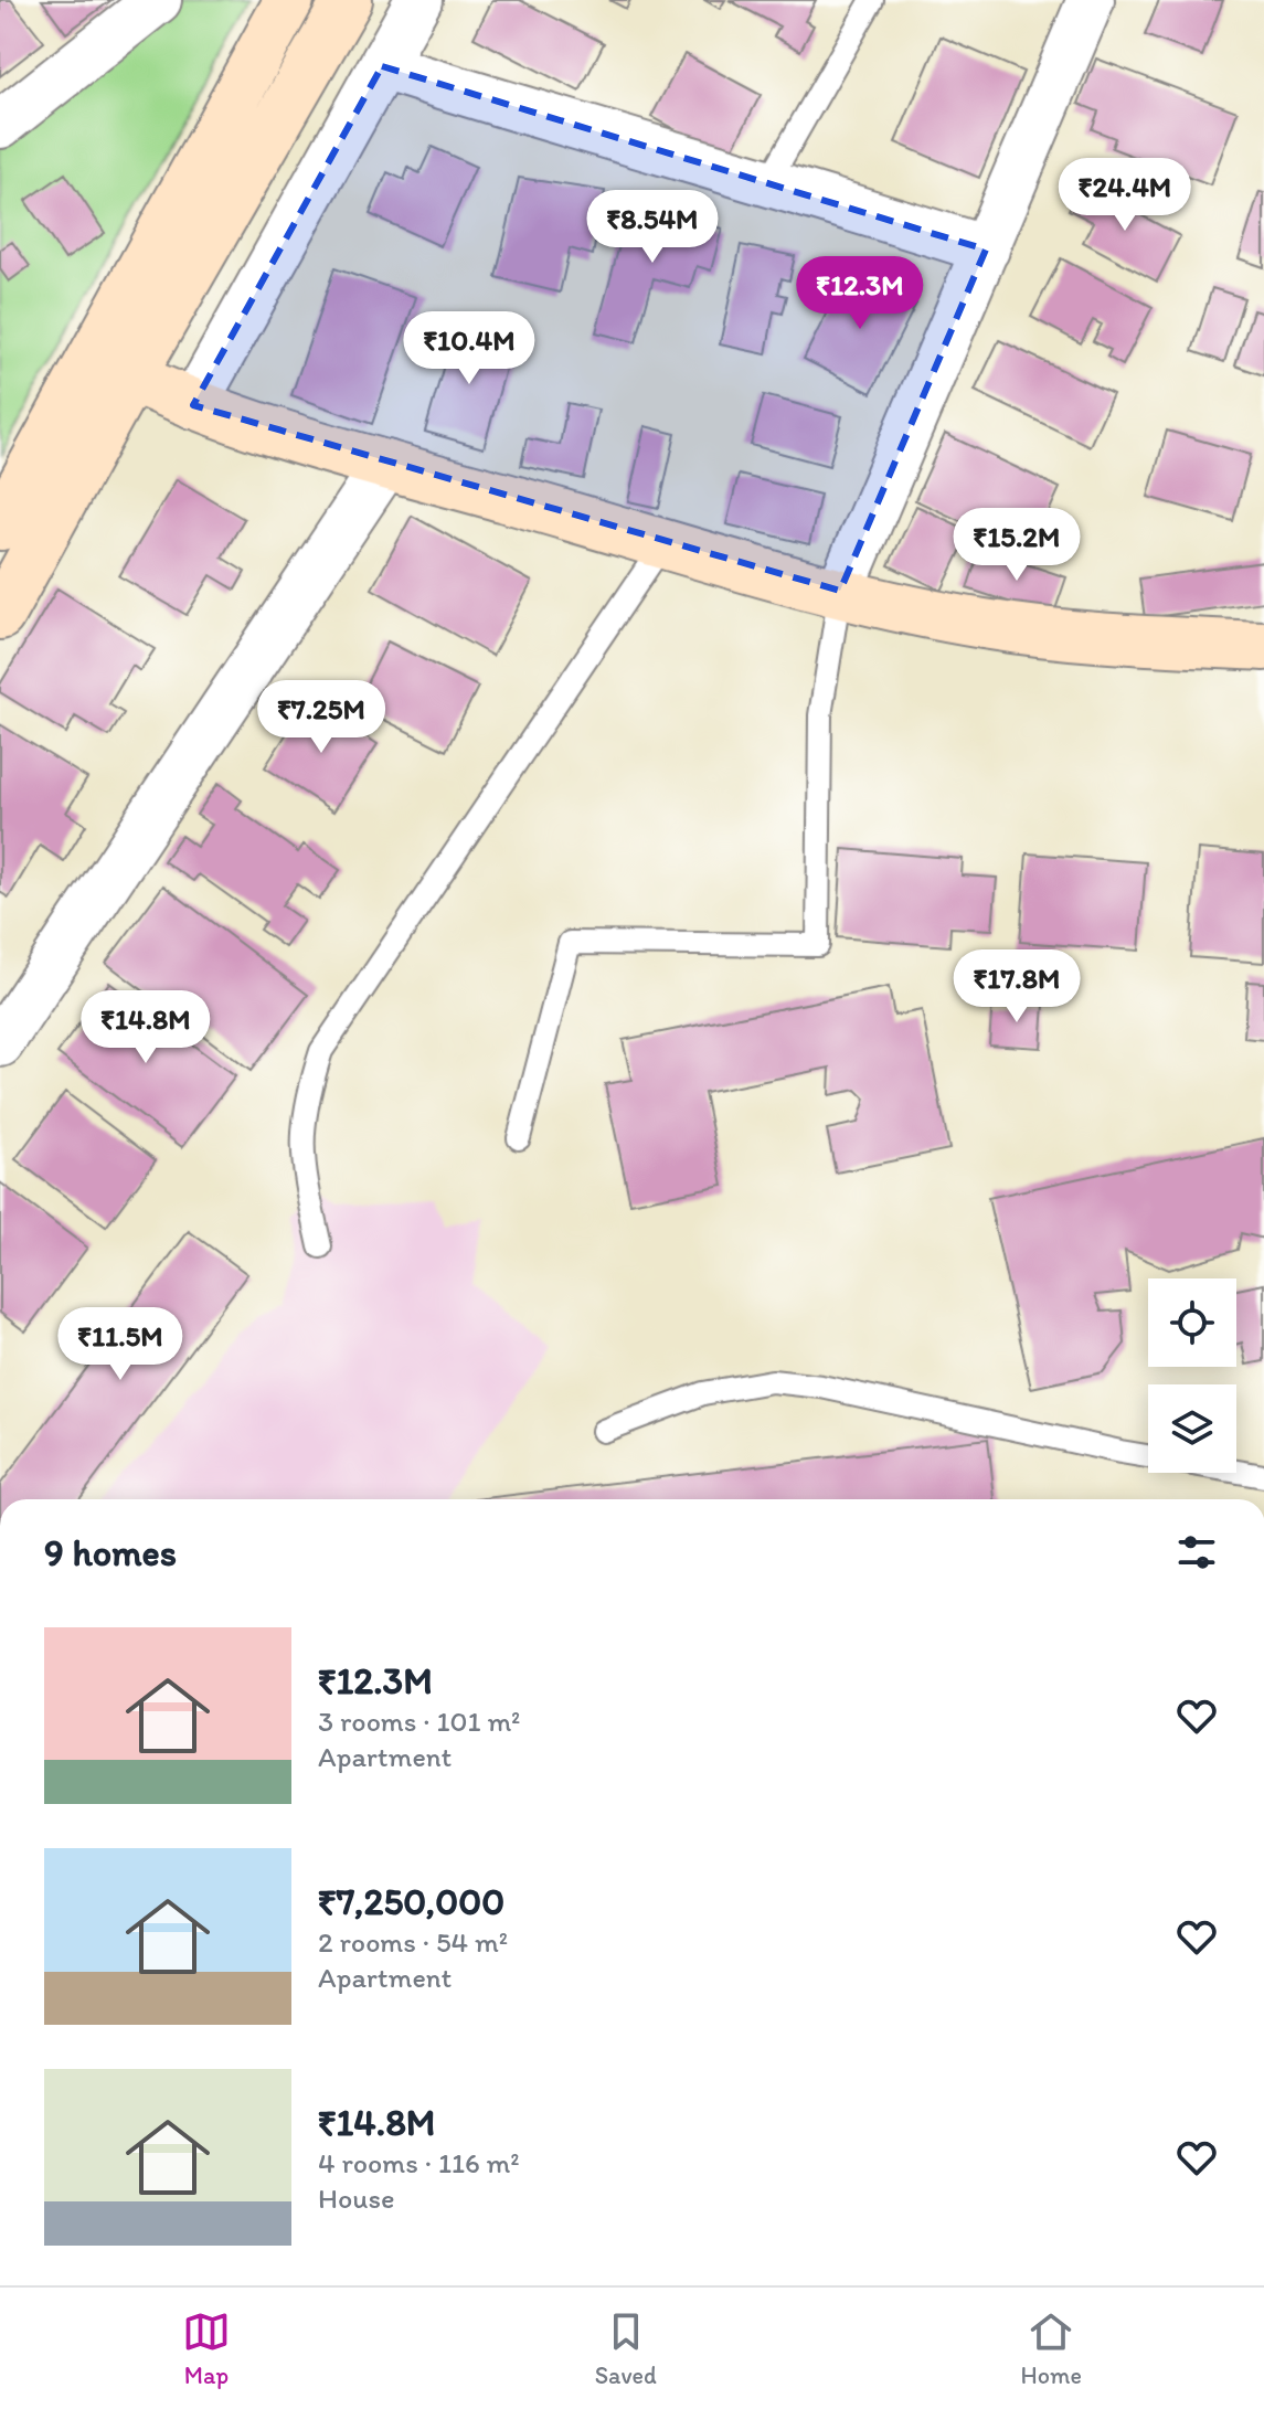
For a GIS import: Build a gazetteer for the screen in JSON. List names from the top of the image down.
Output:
{
  "page": {
    "price": [
      "₹24.4M",
      "₹8.54M",
      "₹12.3M",
      "₹10.4M",
      "₹15.2M",
      "₹7.25M",
      "₹17.8M",
      "₹14.8M",
      "₹11.5M"
    ],
    "heading": "9 homes",
    "list": [
      {
        "name": "₹12.3M",
        "note": "3 rooms · 101 m² · Apartment"
      },
      {
        "name": "₹7,250,000",
        "note": "2 rooms · 54 m² · Apartment"
      },
      {
        "name": "₹14.8M",
        "note": "4 rooms · 116 m² · House"
      }
    ],
    "tabs": ["Map", "Saved", "Home"]
  }
}
